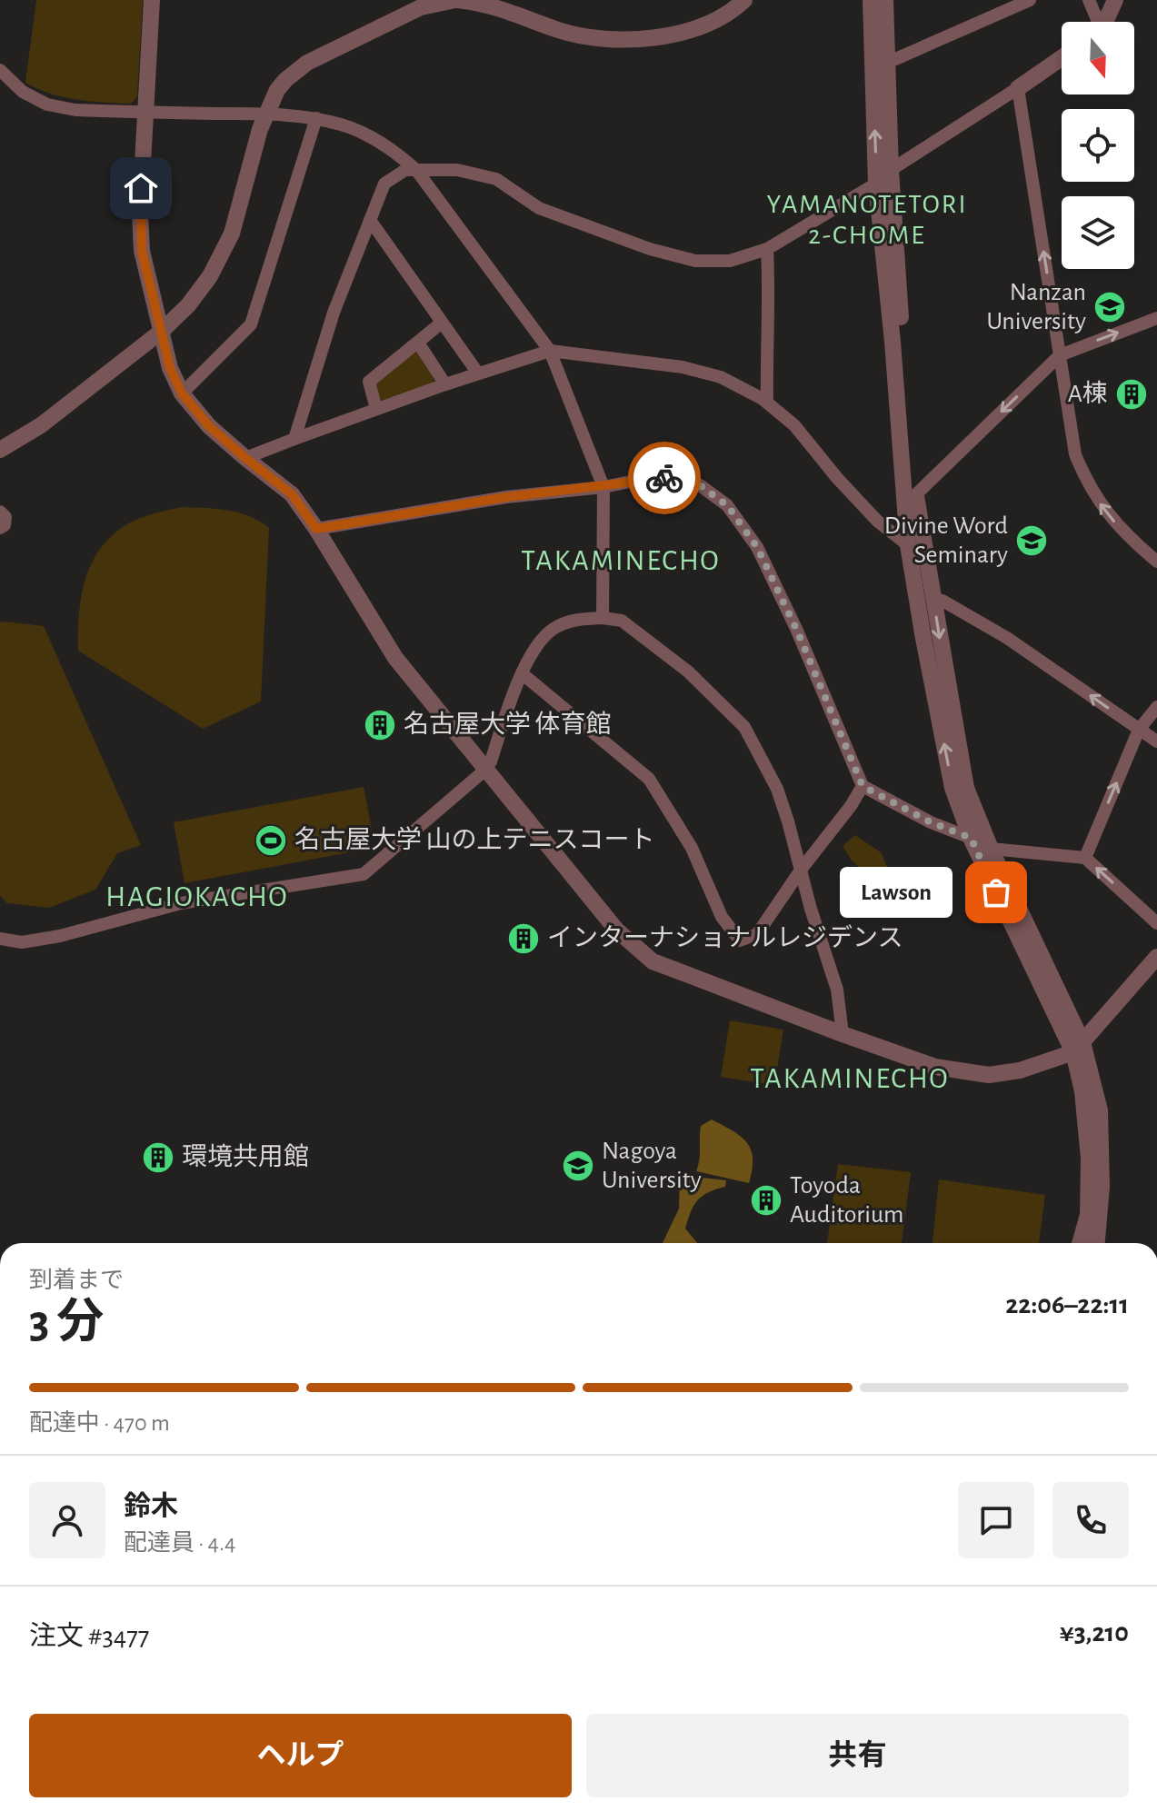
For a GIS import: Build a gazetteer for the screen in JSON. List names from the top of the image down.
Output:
{
  "districts": [
    "YAMANOTETORI 2-CHOME",
    "TAKAMINECHO",
    "HAGIOKACHO",
    "TAKAMINECHO"
  ],
  "places": {
    "school or university": ["Nanzan University", "Divine Word Seminary", "Nagoya University"],
    "building": [
      "A棟",
      "名古屋大学 体育館",
      "インターナショナルレジデンス",
      "環境共用館",
      "Toyoda Auditorium"
    ],
    "sports": ["名古屋大学 山の上テニスコート"],
    "other": ["Lawson"]
  },
  "north": "bottom",
  "page": {
    "bubble": "Lawson",
    "heading": ["3 分", "到着まで", "22:06–22:11"],
    "panel": [
      "鈴木",
      "配達員 · 4.4",
      "注文 #3477",
      "¥3,210"
    ],
    "bar": "配達中 · 470 m",
    "buttons": ["ヘルプ", "共有"]
  }
}
